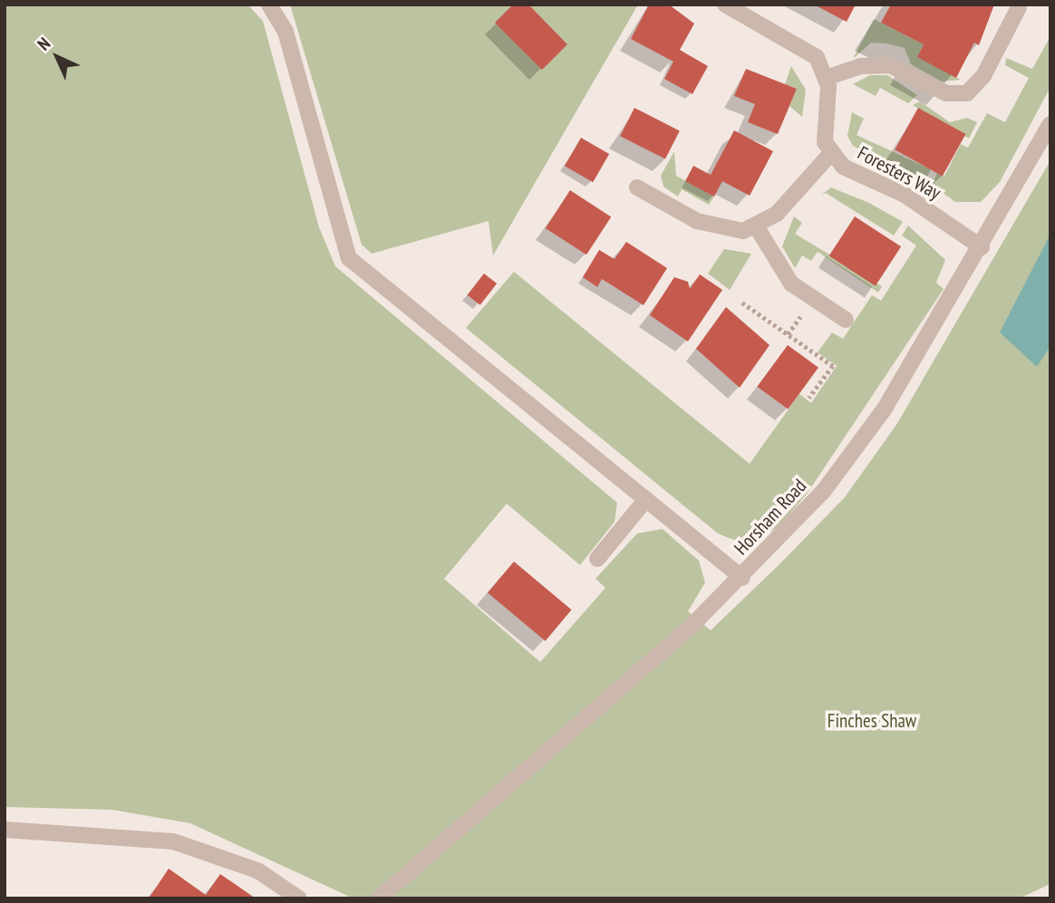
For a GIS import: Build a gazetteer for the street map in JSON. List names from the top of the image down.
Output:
{
  "streets": {
    "street": ["Foresters Way", "Horsham Road"]
  },
  "crossings": [
    ["Foresters Way", "Horsham Road"]
  ],
  "parks": ["Finches Shaw"],
  "north": "top left"
}
